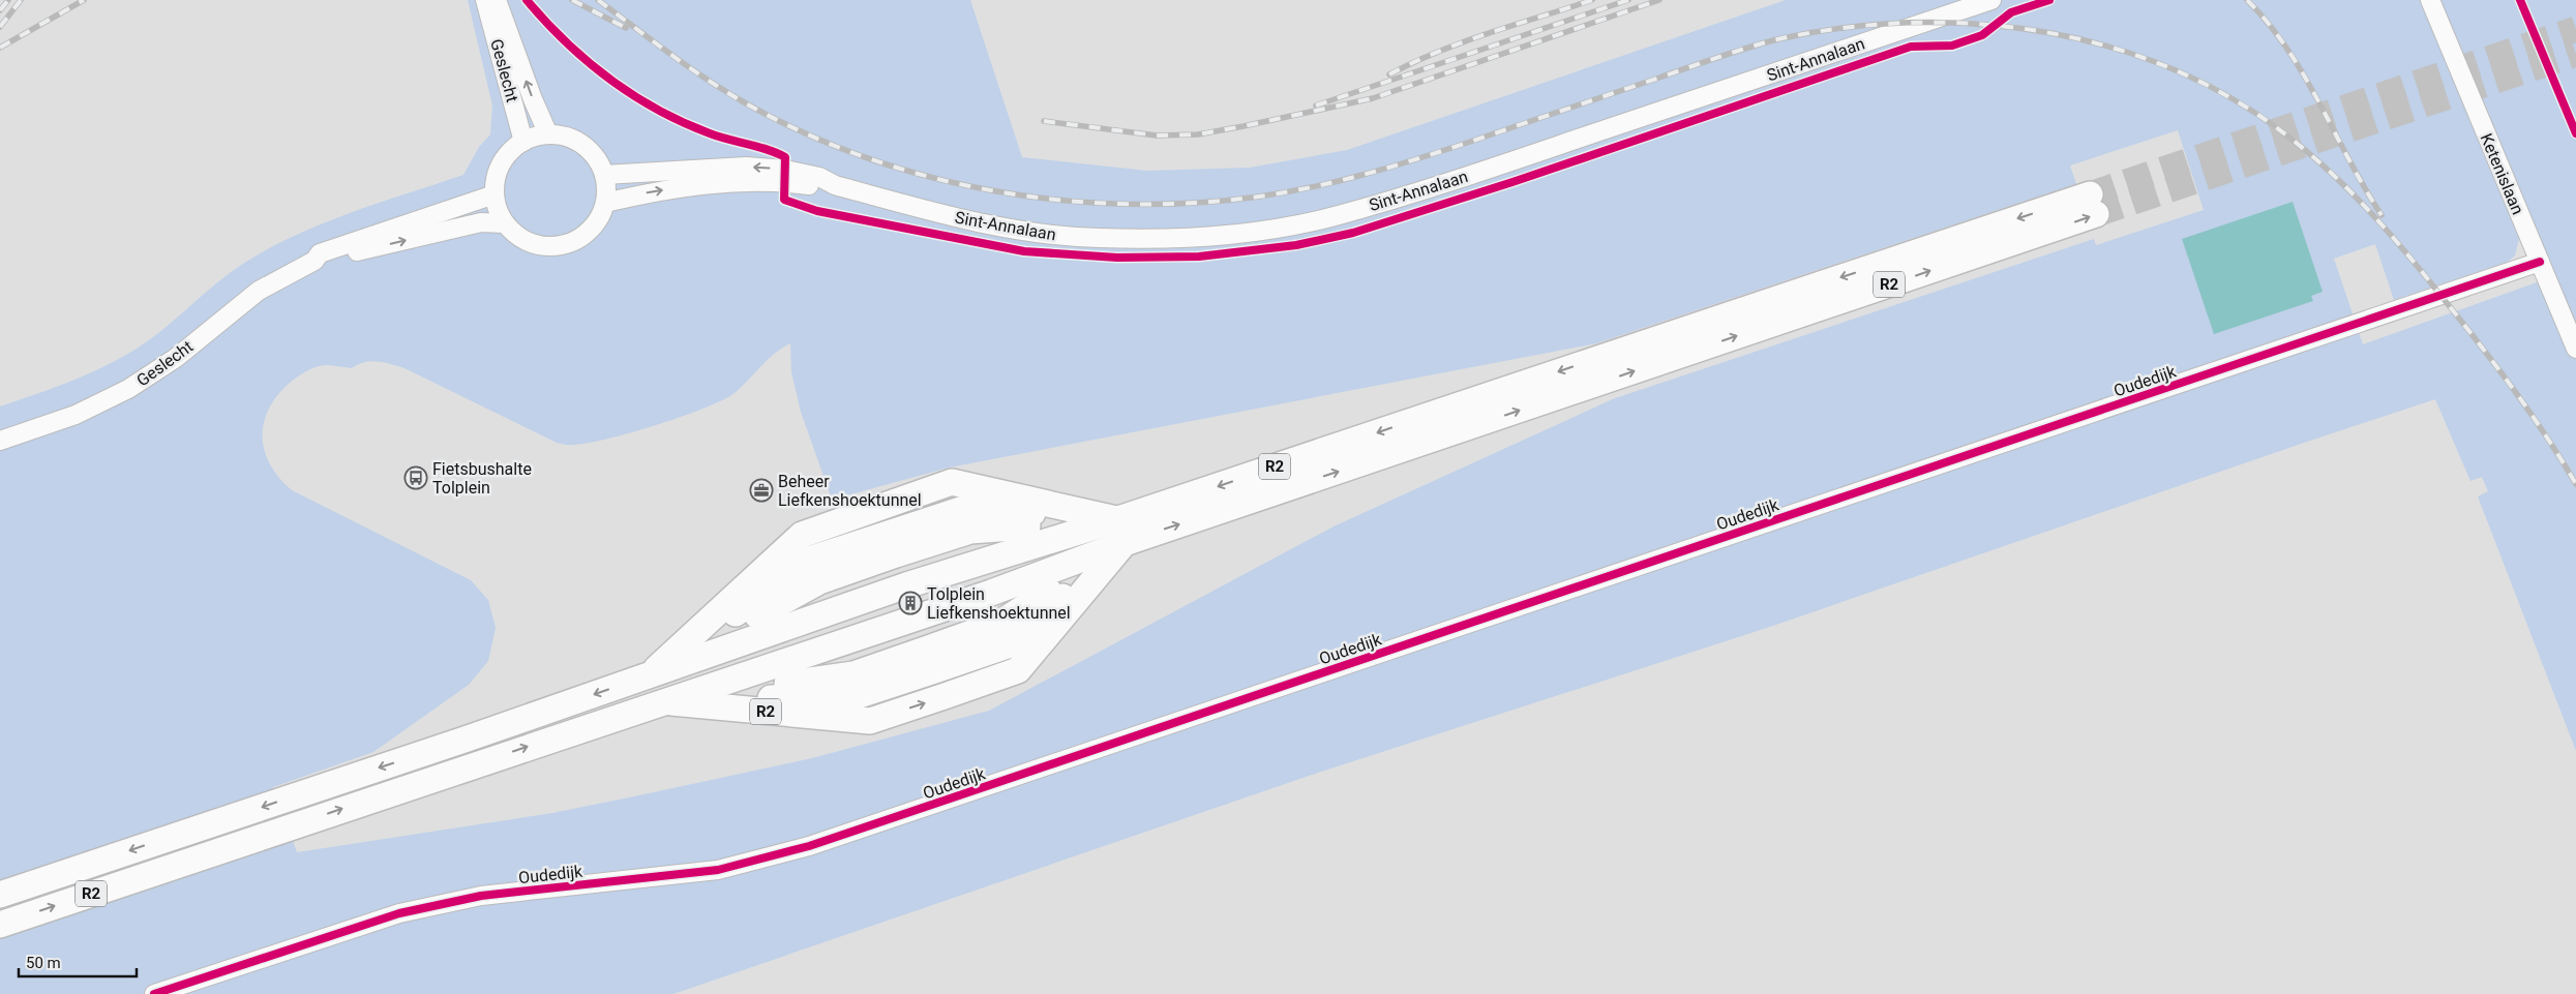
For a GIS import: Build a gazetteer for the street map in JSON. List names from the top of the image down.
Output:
{
  "streets": {
    "highway": ["R2"],
    "street": [
      "Sint-Annalaan",
      "Geslecht",
      "Ketenislaan",
      "Oudedijk"
    ]
  },
  "crossings": [
    ["Sint-Annalaan", "Geslecht"],
    ["Ketenislaan", "Oudedijk"]
  ],
  "places": {
    "bus stop": ["Fietsbushalte Tolplein"],
    "office": ["Beheer Liefkenshoektunnel"],
    "building": ["Tolplein Liefkenshoektunnel"]
  },
  "scale_bar": "50 m"
}
